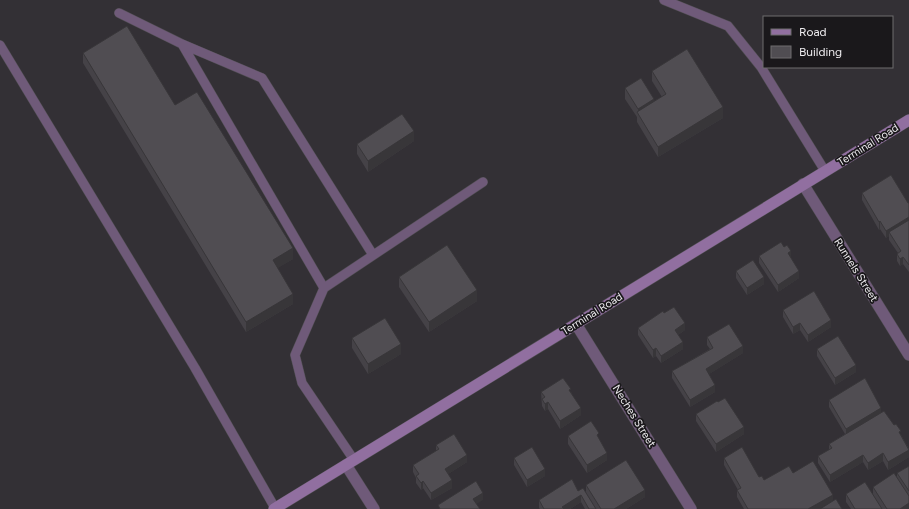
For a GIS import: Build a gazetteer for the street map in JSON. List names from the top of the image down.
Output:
{
  "streets": {
    "main road": ["Terminal Road"],
    "street": ["Runnels Street", "Neches Street"]
  },
  "crossings": [
    ["Terminal Road", "Runnels Street"],
    ["Terminal Road", "Neches Street"]
  ],
  "legend": ["Road", "Building"]
}
